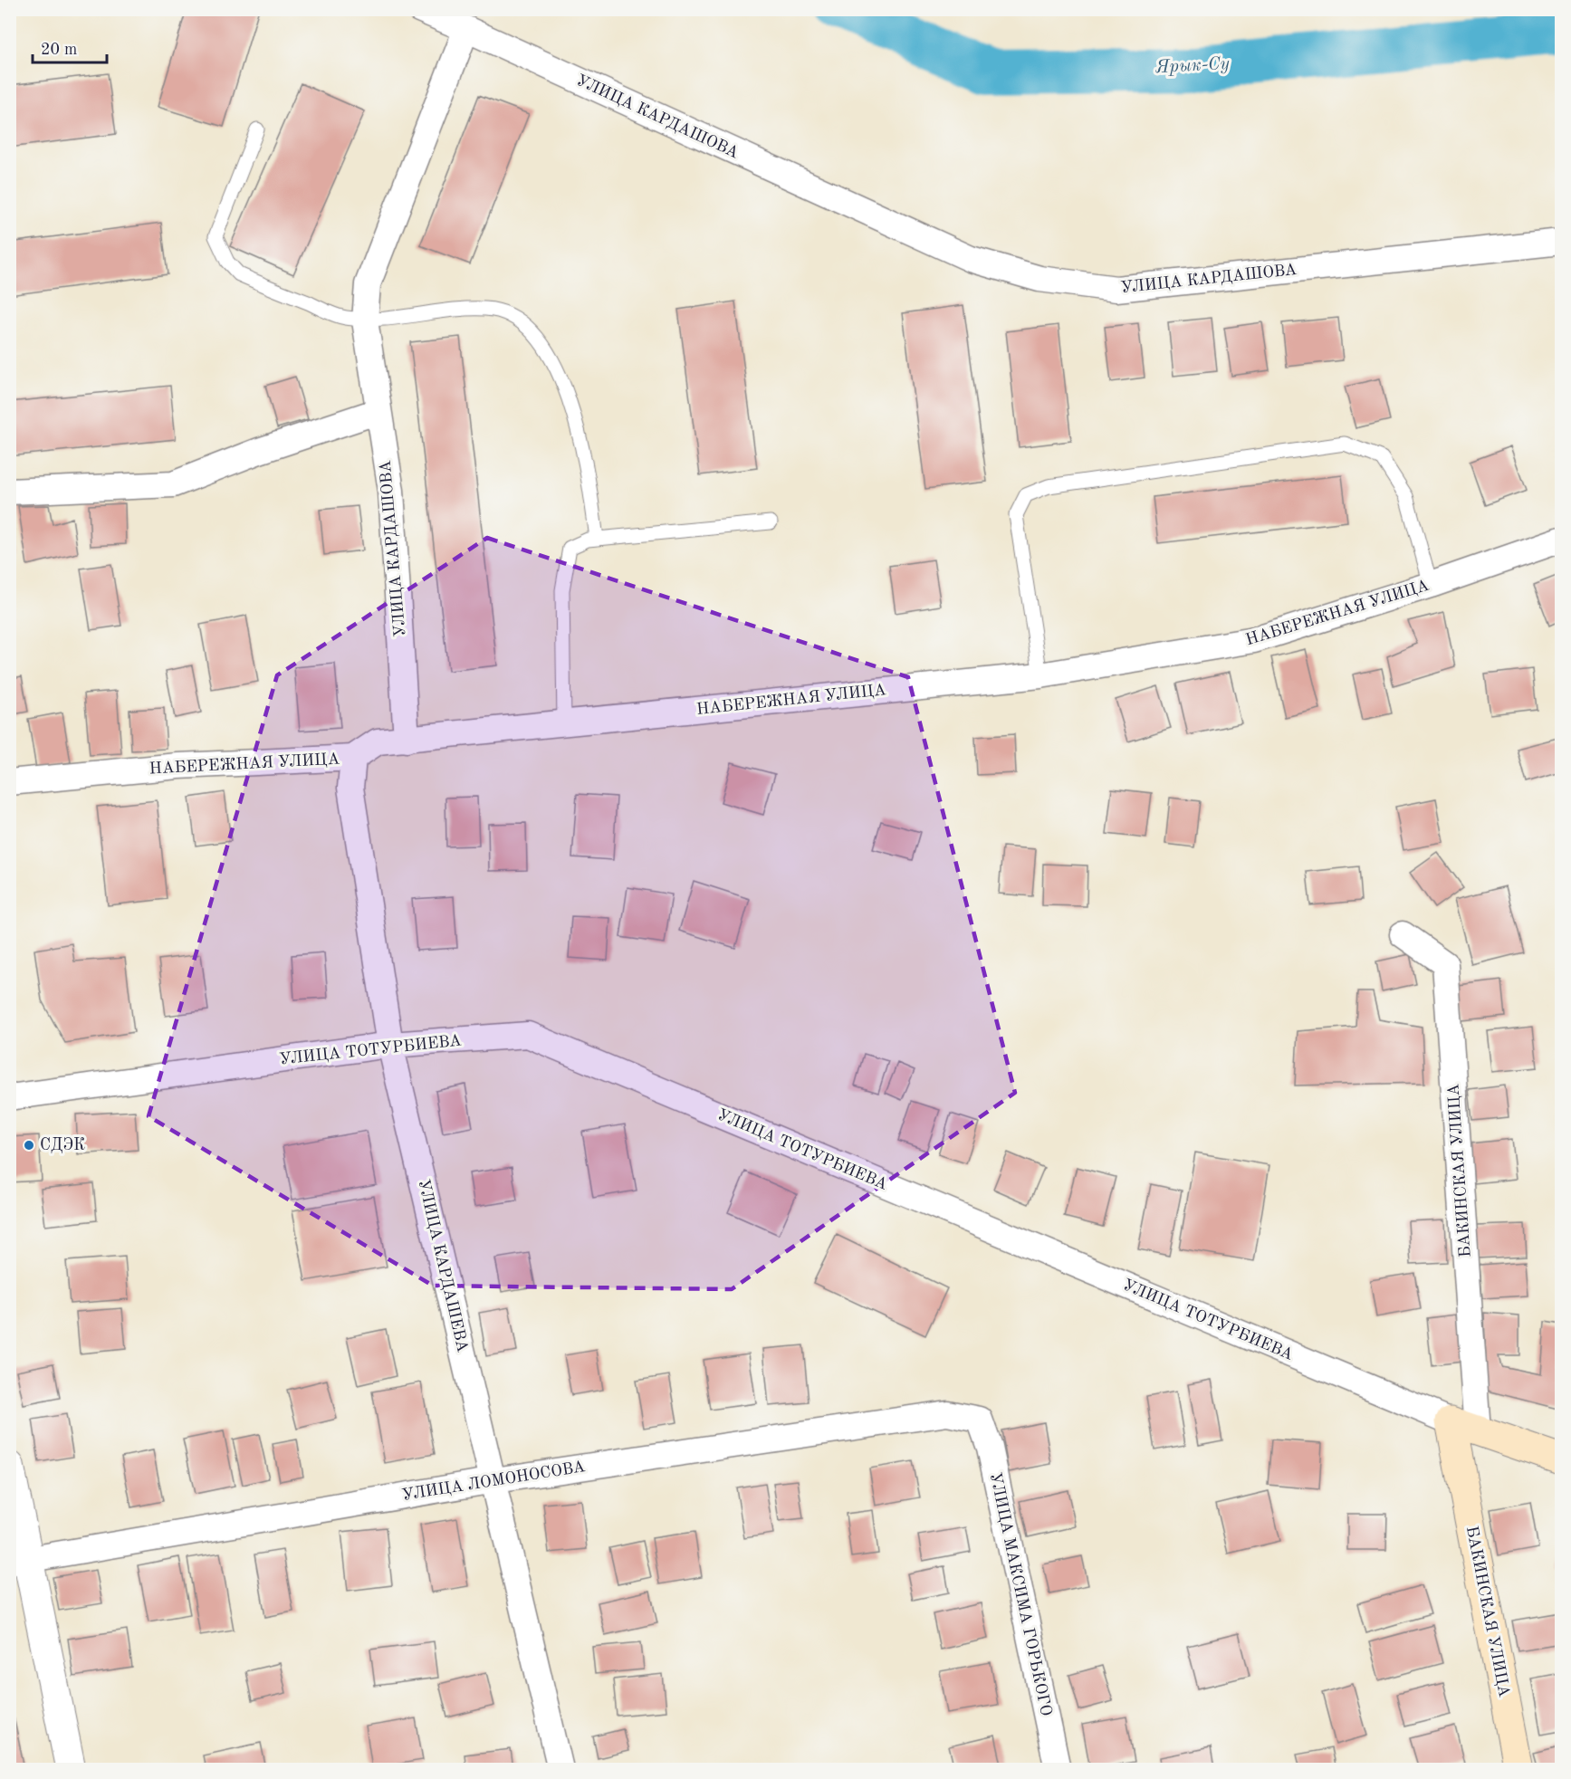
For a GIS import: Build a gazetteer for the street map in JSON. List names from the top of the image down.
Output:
{
  "streets": {
    "main road": ["УЛИЦА ТОТУРБИЕВА", "БАКИНСКАЯ УЛИЦА"],
    "street": [
      "УЛИЦА КАРДАШОВА",
      "НАБЕРЕЖНАЯ УЛИЦА",
      "УЛИЦА КАРДАШЕВА",
      "УЛИЦА ЛОМОНОСОВА",
      "УЛИЦА МАКСИМА ГОРЬКОГО"
    ]
  },
  "crossings": [
    ["УЛИЦА КАРДАШОВА", "НАБЕРЕЖНАЯ УЛИЦА"],
    ["НАБЕРЕЖНАЯ УЛИЦА", "УЛИЦА КАРДАШЕВА"],
    ["УЛИЦА ТОТУРБИЕВА", "БАКИНСКАЯ УЛИЦА"],
    ["УЛИЦА ТОТУРБИЕВА", "УЛИЦА КАРДАШЕВА"],
    ["УЛИЦА КАРДАШЕВА", "УЛИЦА ЛОМОНОСОВА"],
    ["УЛИЦА ЛОМОНОСОВА", "УЛИЦА МАКСИМА ГОРЬКОГО"]
  ],
  "water": ["Ярык-Су"],
  "places": ["СДЭК"],
  "scale_bar": "20 m"
}
